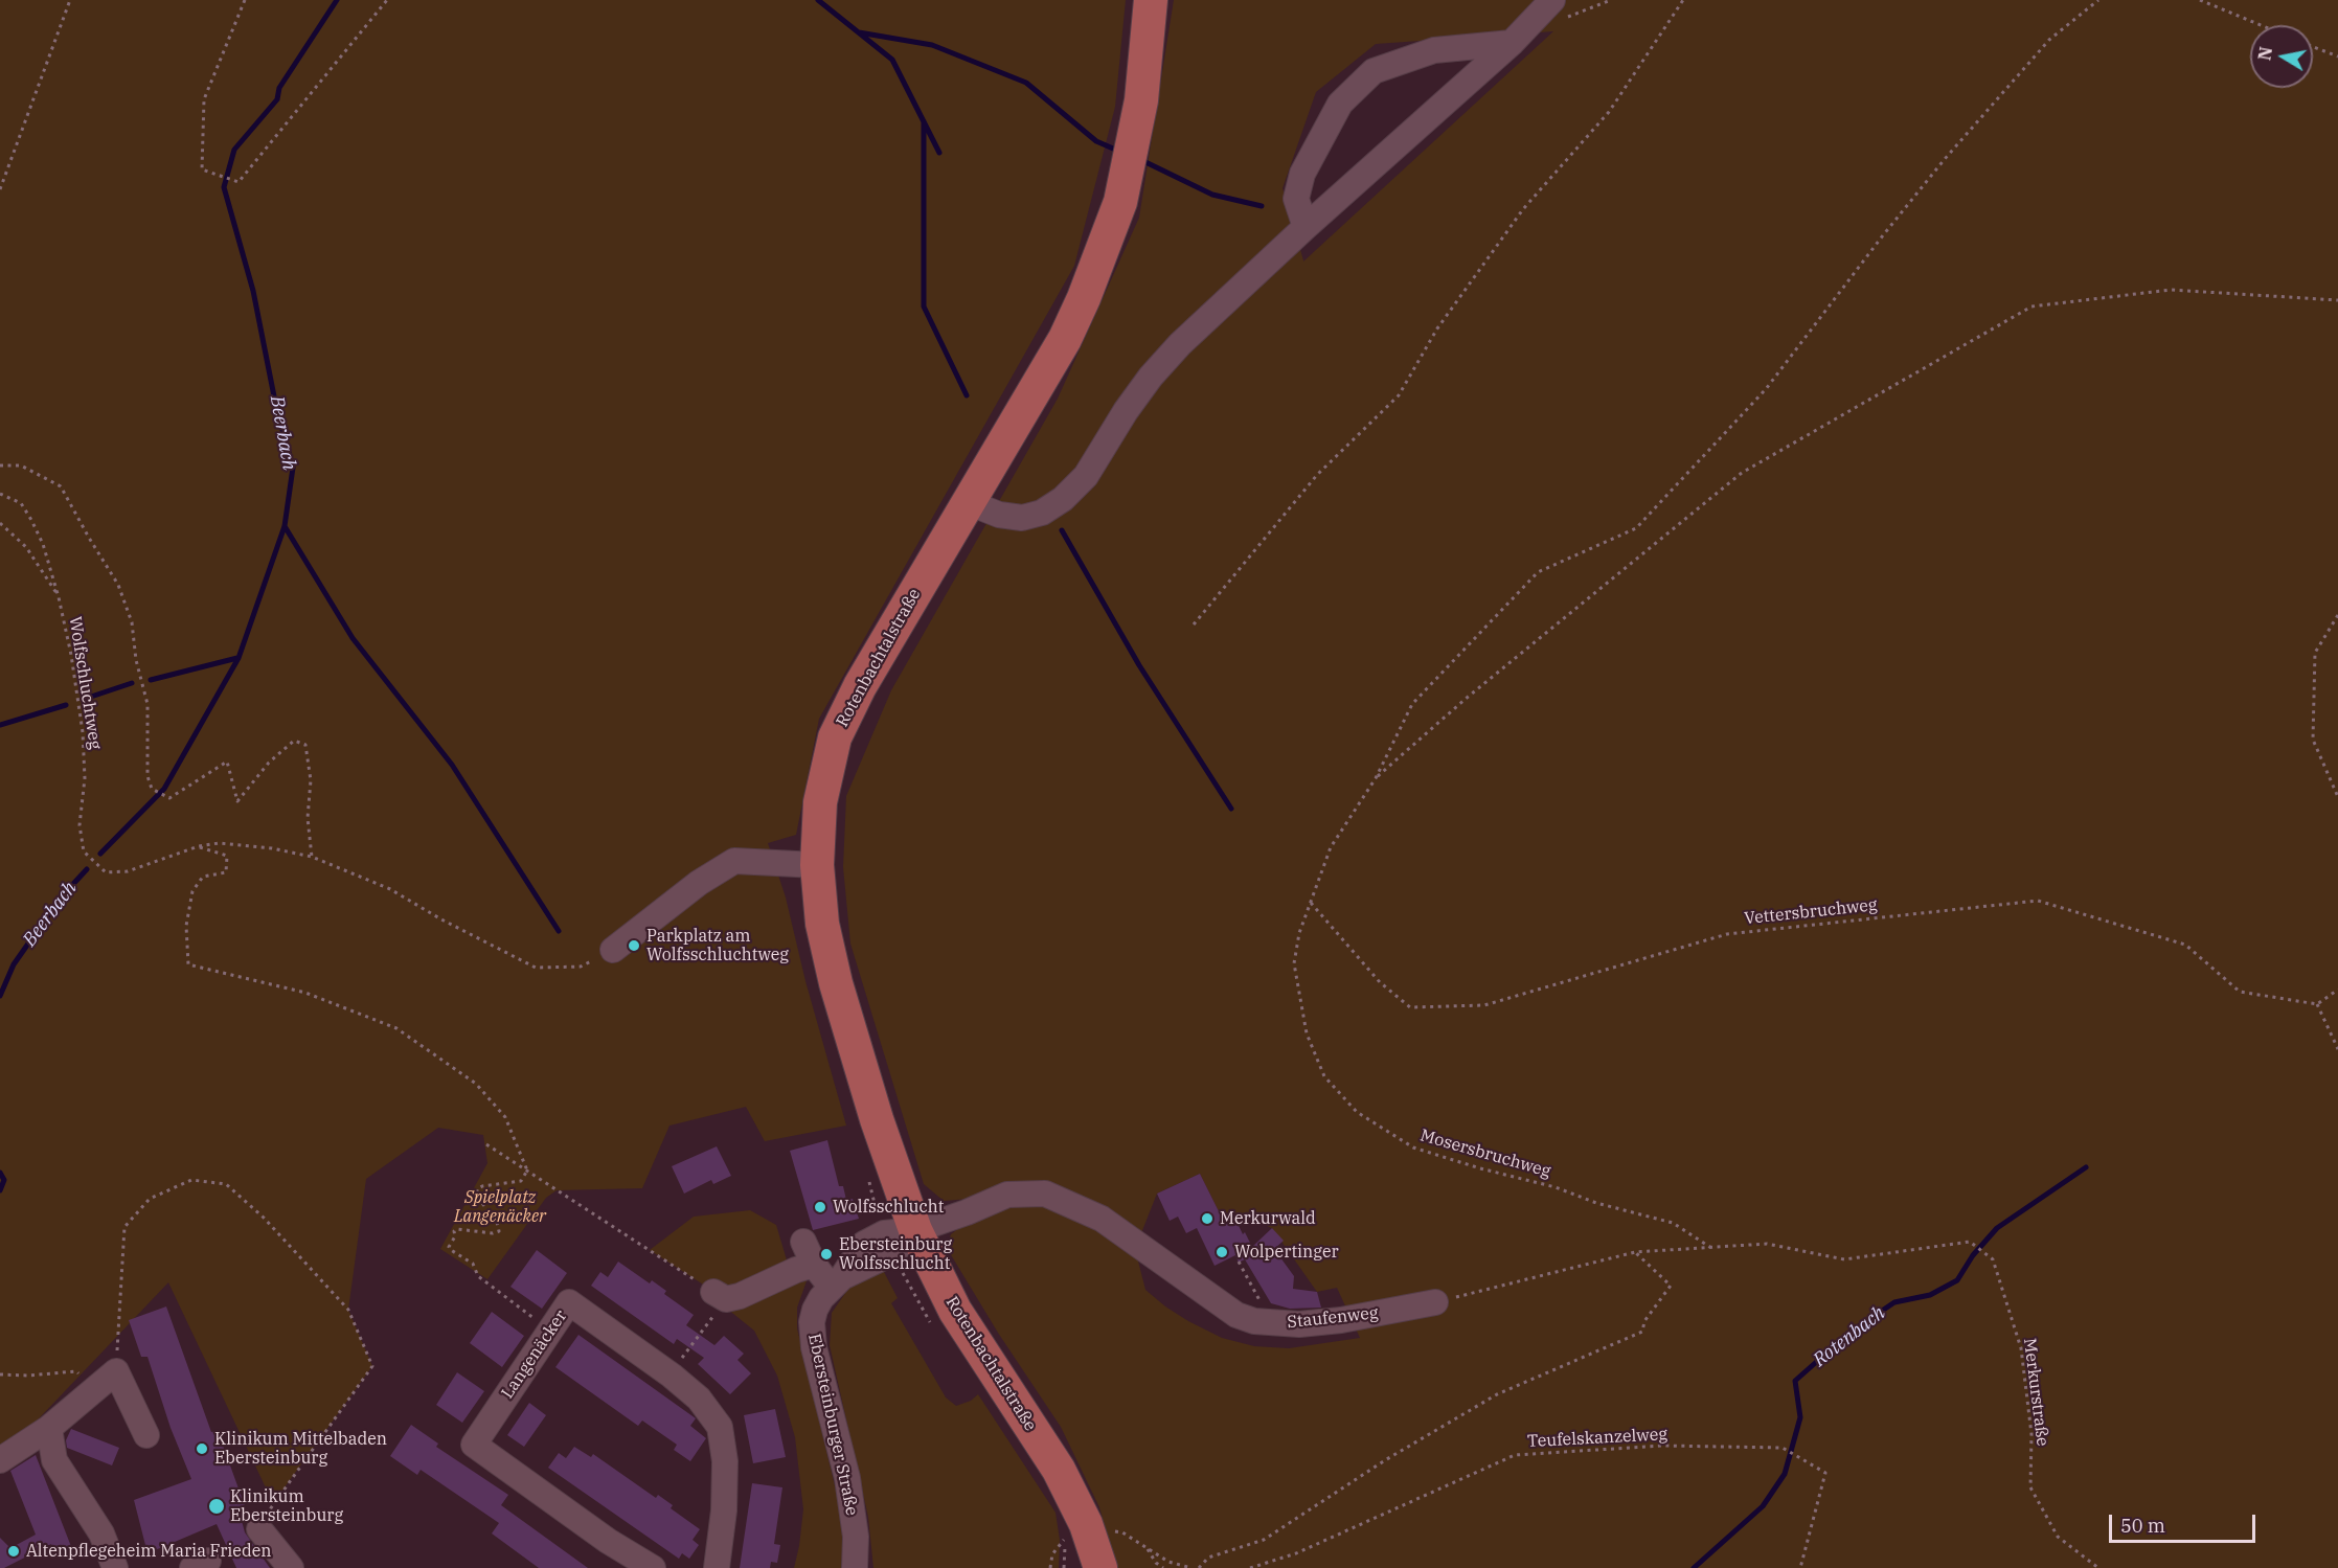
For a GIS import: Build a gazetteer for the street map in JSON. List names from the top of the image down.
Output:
{
  "streets": {
    "main road": ["Rotenbachtalstraße"],
    "street": ["Staufenweg", "Langenäcker", "Ebersteinburger Straße"],
    "path": [
      "Wolfschluchtweg",
      "Vettersbruchweg",
      "Mosersbruchweg",
      "Merkurstraße",
      "Teufelskanzelweg"
    ]
  },
  "crossings": [
    ["Rotenbachtalstraße", "Staufenweg"],
    ["Rotenbachtalstraße", "Ebersteinburger Straße"],
    ["Vettersbruchweg", "Mosersbruchweg"],
    ["Mosersbruchweg", "Merkurstraße"],
    ["Staufenweg", "Ebersteinburger Straße"]
  ],
  "water": ["Beerbach", "Rotenbach"],
  "parks": ["Spielplatz Langenäcker"],
  "places": [
    "Parkplatz am Wolfsschluchtweg",
    "Wolfsschlucht",
    "Merkurwald",
    "Wolpertinger",
    "Ebersteinburg Wolfsschlucht",
    "Klinikum Mittelbaden Ebersteinburg",
    "Klinikum Ebersteinburg",
    "Altenpflegeheim Maria Frieden"
  ],
  "scale_bar": "50 m",
  "north": "left"
}
